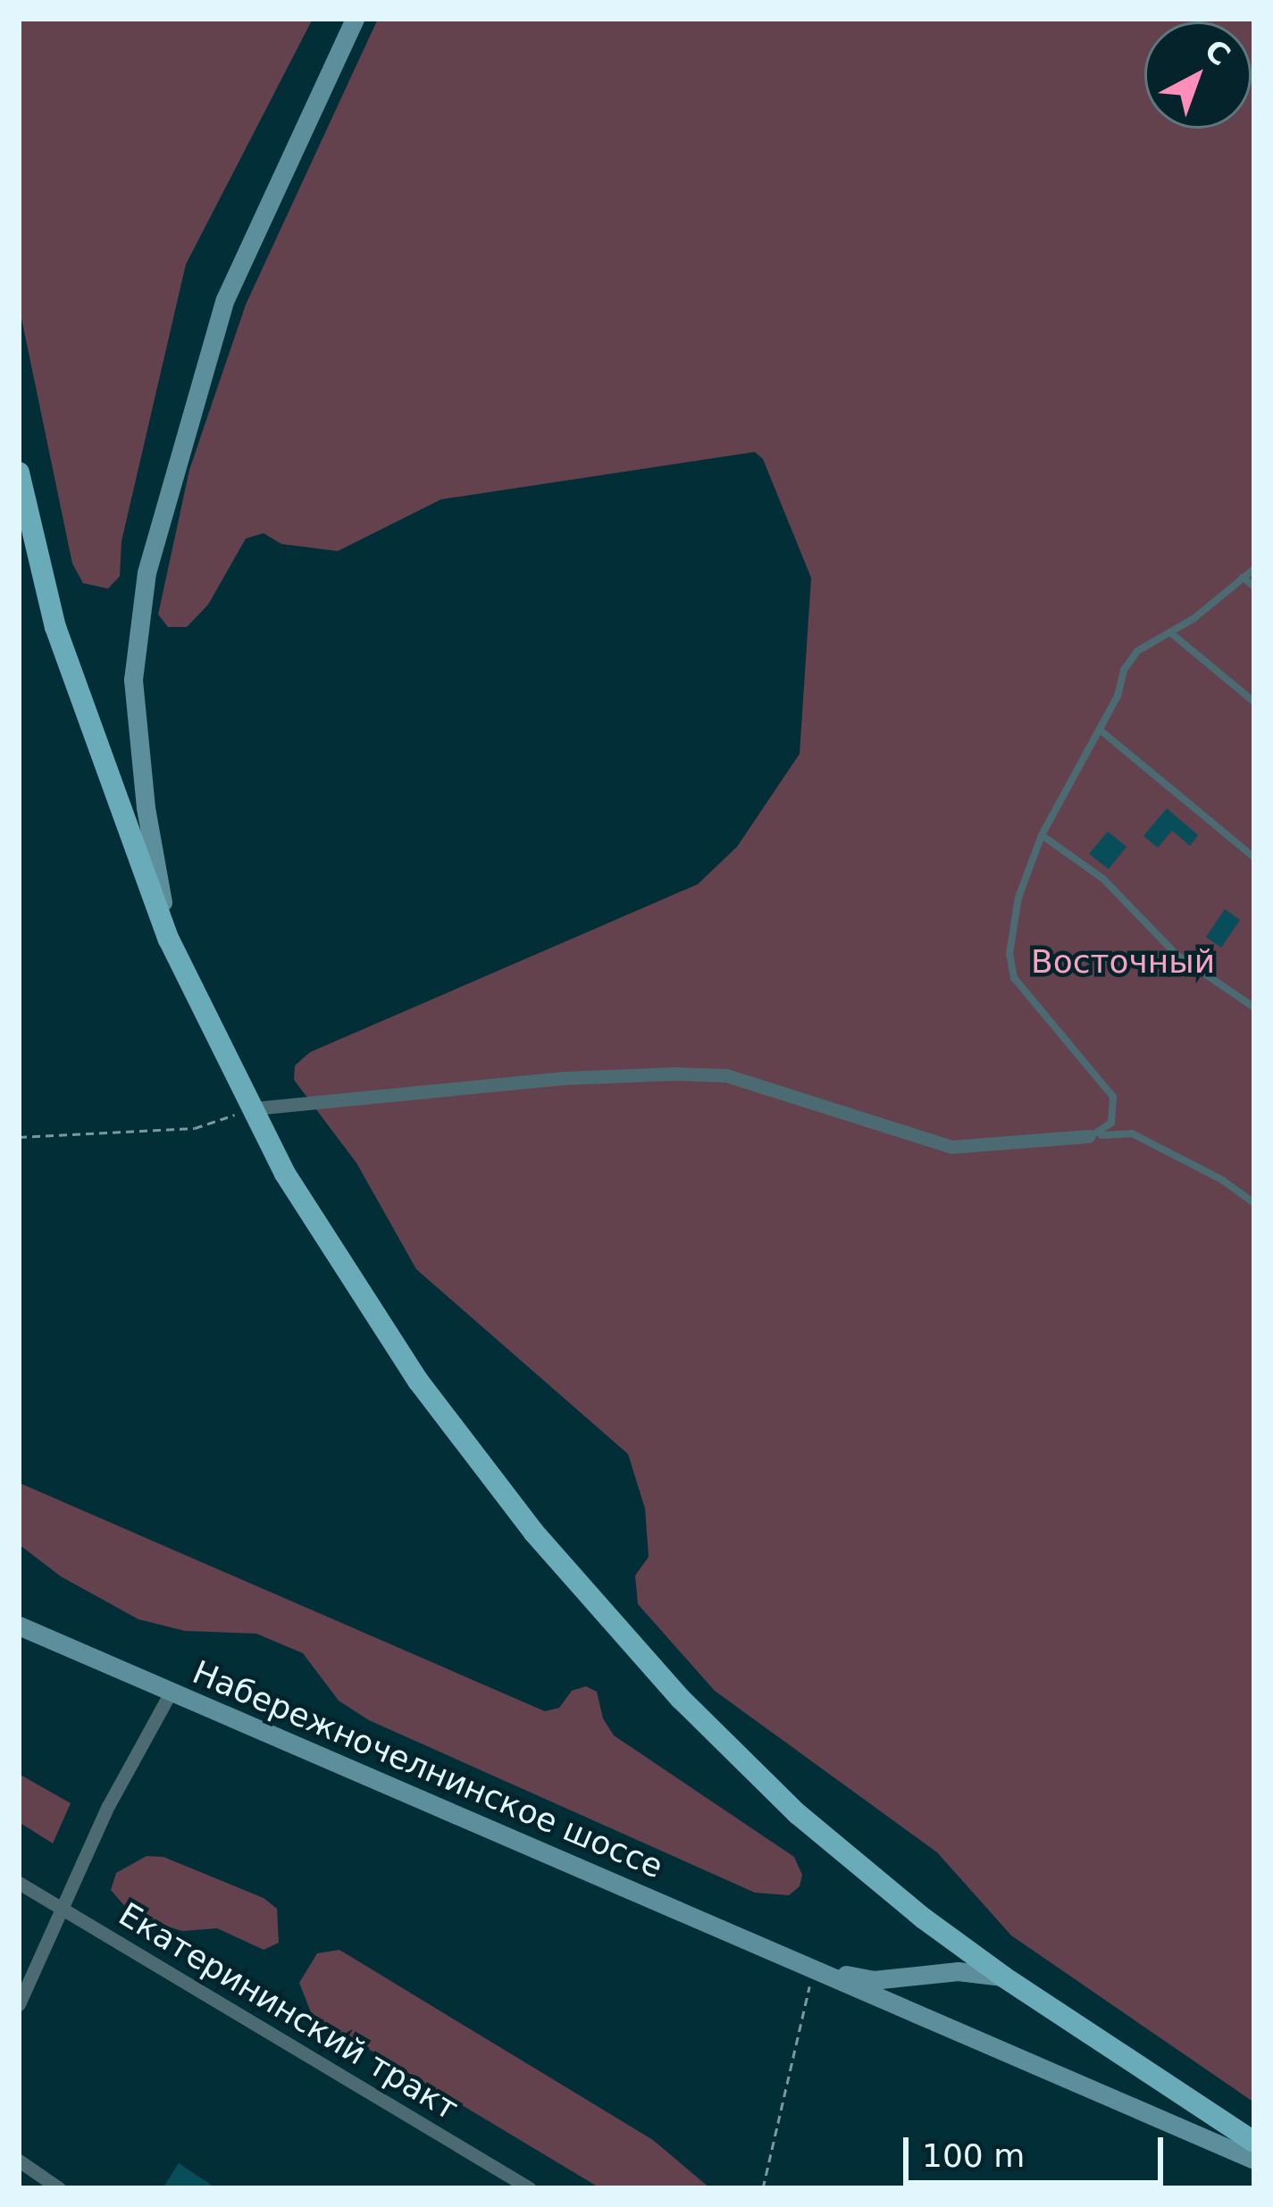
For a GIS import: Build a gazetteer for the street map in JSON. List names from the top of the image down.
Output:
{
  "streets": {
    "main road": ["Набережночелнинское шоссе"],
    "street": ["Екатерининский тракт"]
  },
  "parks": ["Восточный"],
  "scale_bar": "100 m",
  "north": "top right"
}
